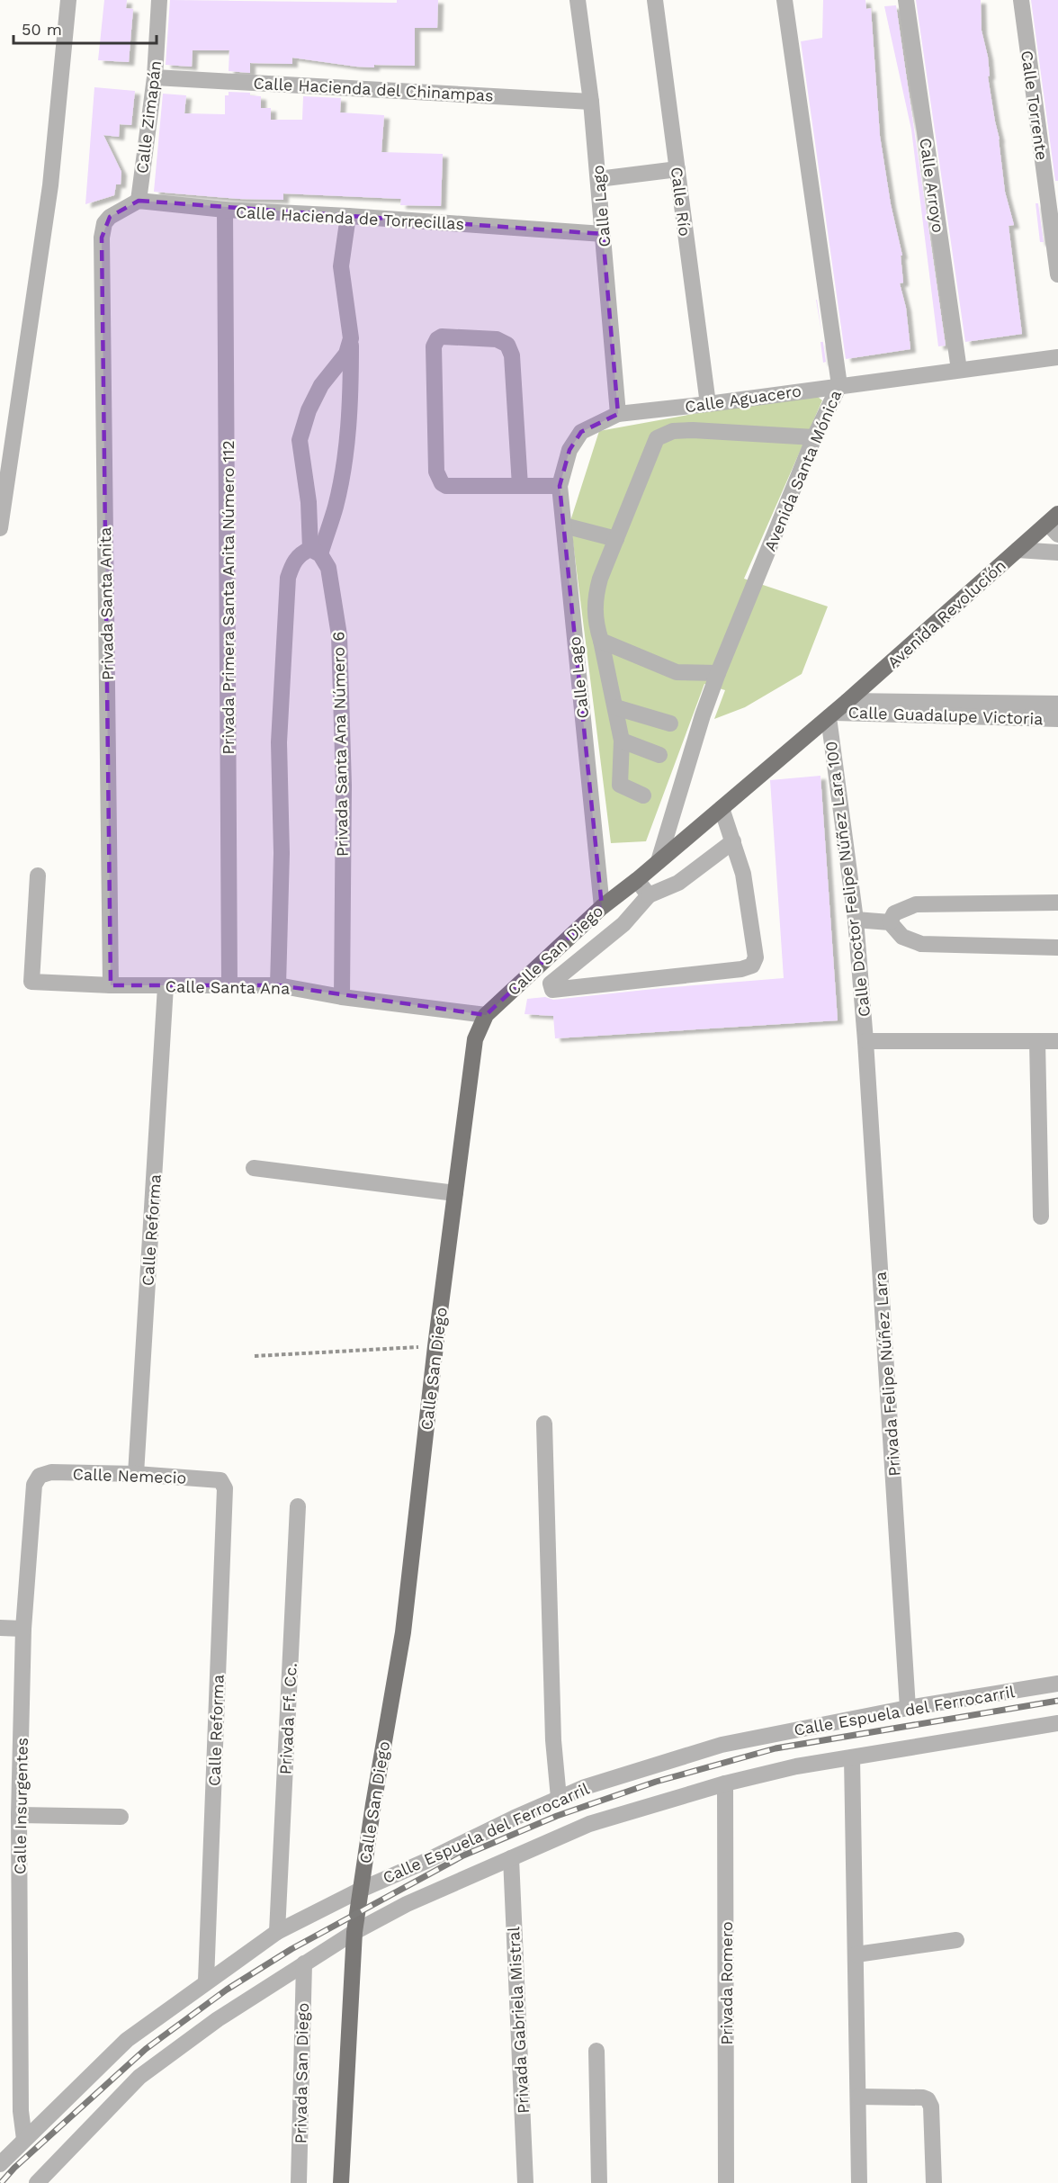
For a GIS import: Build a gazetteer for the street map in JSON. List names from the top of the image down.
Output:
{
  "streets": {
    "main road": ["Avenida Revolución", "Calle San Diego"],
    "street": [
      "Calle Hacienda del Chinampas",
      "Calle Torrente",
      "Calle Zimapán",
      "Calle Arroyo",
      "Calle Río",
      "Calle Lago",
      "Calle Hacienda de Torrecillas",
      "Calle Aguacero",
      "Avenida Santa Mónica",
      "Privada Primera Santa Anita Número 112",
      "Privada Santa Anita",
      "Calle Guadalupe Victoria",
      "Privada Santa Ana Número 6",
      "Calle Doctor Felipe Núñez Lara 100",
      "Calle Santa Ana",
      "Calle Reforma",
      "Privada Felipe Núñez Lara",
      "Calle Nemecio",
      "Calle Espuela del Ferrocarril",
      "Privada Ff. Cc.",
      "Calle Insurgentes",
      "Privada Romero",
      "Privada Gabriela Mistral",
      "Privada San Diego"
    ]
  },
  "crossings": [
    ["Calle Hacienda del Chinampas", "Calle Zimapán"],
    ["Calle Hacienda del Chinampas", "Calle Lago"],
    ["Calle Zimapán", "Calle Hacienda de Torrecillas"],
    ["Calle Zimapán", "Privada Santa Anita"],
    ["Calle Arroyo", "Calle Aguacero"],
    ["Calle Río", "Calle Aguacero"],
    ["Calle Lago", "Calle Hacienda de Torrecillas"],
    ["Calle Lago", "Calle Aguacero"],
    ["Calle Lago", "Calle San Diego"],
    ["Calle Hacienda de Torrecillas", "Privada Primera Santa Anita Número 112"],
    ["Calle Hacienda de Torrecillas", "Privada Santa Anita"],
    ["Calle Aguacero", "Avenida Santa Mónica"],
    ["Avenida Santa Mónica", "Calle San Diego"],
    ["Privada Primera Santa Anita Número 112", "Calle Santa Ana"],
    ["Privada Santa Anita", "Calle Santa Ana"],
    ["Avenida Revolución", "Calle Guadalupe Victoria"],
    ["Avenida Revolución", "Calle Doctor Felipe Núñez Lara 100"],
    ["Avenida Revolución", "Calle San Diego"],
    ["Calle Guadalupe Victoria", "Calle Doctor Felipe Núñez Lara 100"],
    ["Calle Guadalupe Victoria", "Calle San Diego"],
    ["Privada Santa Ana Número 6", "Calle Santa Ana"],
    ["Calle Doctor Felipe Núñez Lara 100", "Calle San Diego"],
    ["Calle Doctor Felipe Núñez Lara 100", "Privada Felipe Núñez Lara"],
    ["Calle San Diego", "Calle Santa Ana"],
    ["Calle San Diego", "Calle Espuela del Ferrocarril"],
    ["Calle Santa Ana", "Calle Reforma"],
    ["Calle Reforma", "Calle Nemecio"],
    ["Calle Reforma", "Calle Espuela del Ferrocarril"],
    ["Privada Felipe Núñez Lara", "Calle Espuela del Ferrocarril"],
    ["Calle Nemecio", "Calle Insurgentes"],
    ["Calle Espuela del Ferrocarril", "Privada Ff. Cc."],
    ["Calle Espuela del Ferrocarril", "Calle Insurgentes"],
    ["Calle Espuela del Ferrocarril", "Privada Romero"],
    ["Calle Espuela del Ferrocarril", "Privada Gabriela Mistral"],
    ["Calle Espuela del Ferrocarril", "Privada San Diego"]
  ],
  "scale_bar": "50 m"
}
